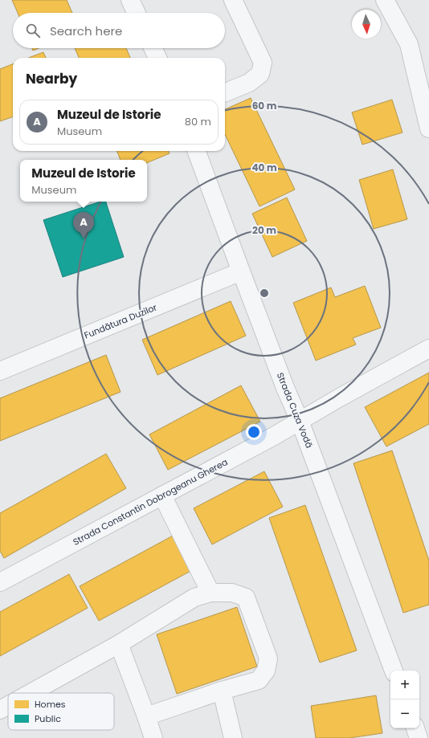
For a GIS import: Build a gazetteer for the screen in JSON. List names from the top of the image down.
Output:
{
  "streets": {
    "street": ["Fundătura Duzilor", "Strada Cuza Vodă", "Strada Constantin Dobrogeanu Gherea"]
  },
  "crossings": [
    ["Fundătura Duzilor", "Strada Cuza Vodă"],
    ["Strada Cuza Vodă", "Strada Constantin Dobrogeanu Gherea"]
  ],
  "legend": ["Homes", "Public"],
  "north": "bottom",
  "page": {
    "search": "Search here",
    "heading": "Nearby",
    "list": [
      {
        "mark": "A",
        "name": "Muzeul de Istorie",
        "note": "Museum",
        "value": "80 m"
      }
    ],
    "popup": ["Muzeul de Istorie", "Museum"],
    "pins": "A",
    "map_buttons": ["+", "−"]
  },
  "rings": ["60 m", "40 m", "20 m"]
}
